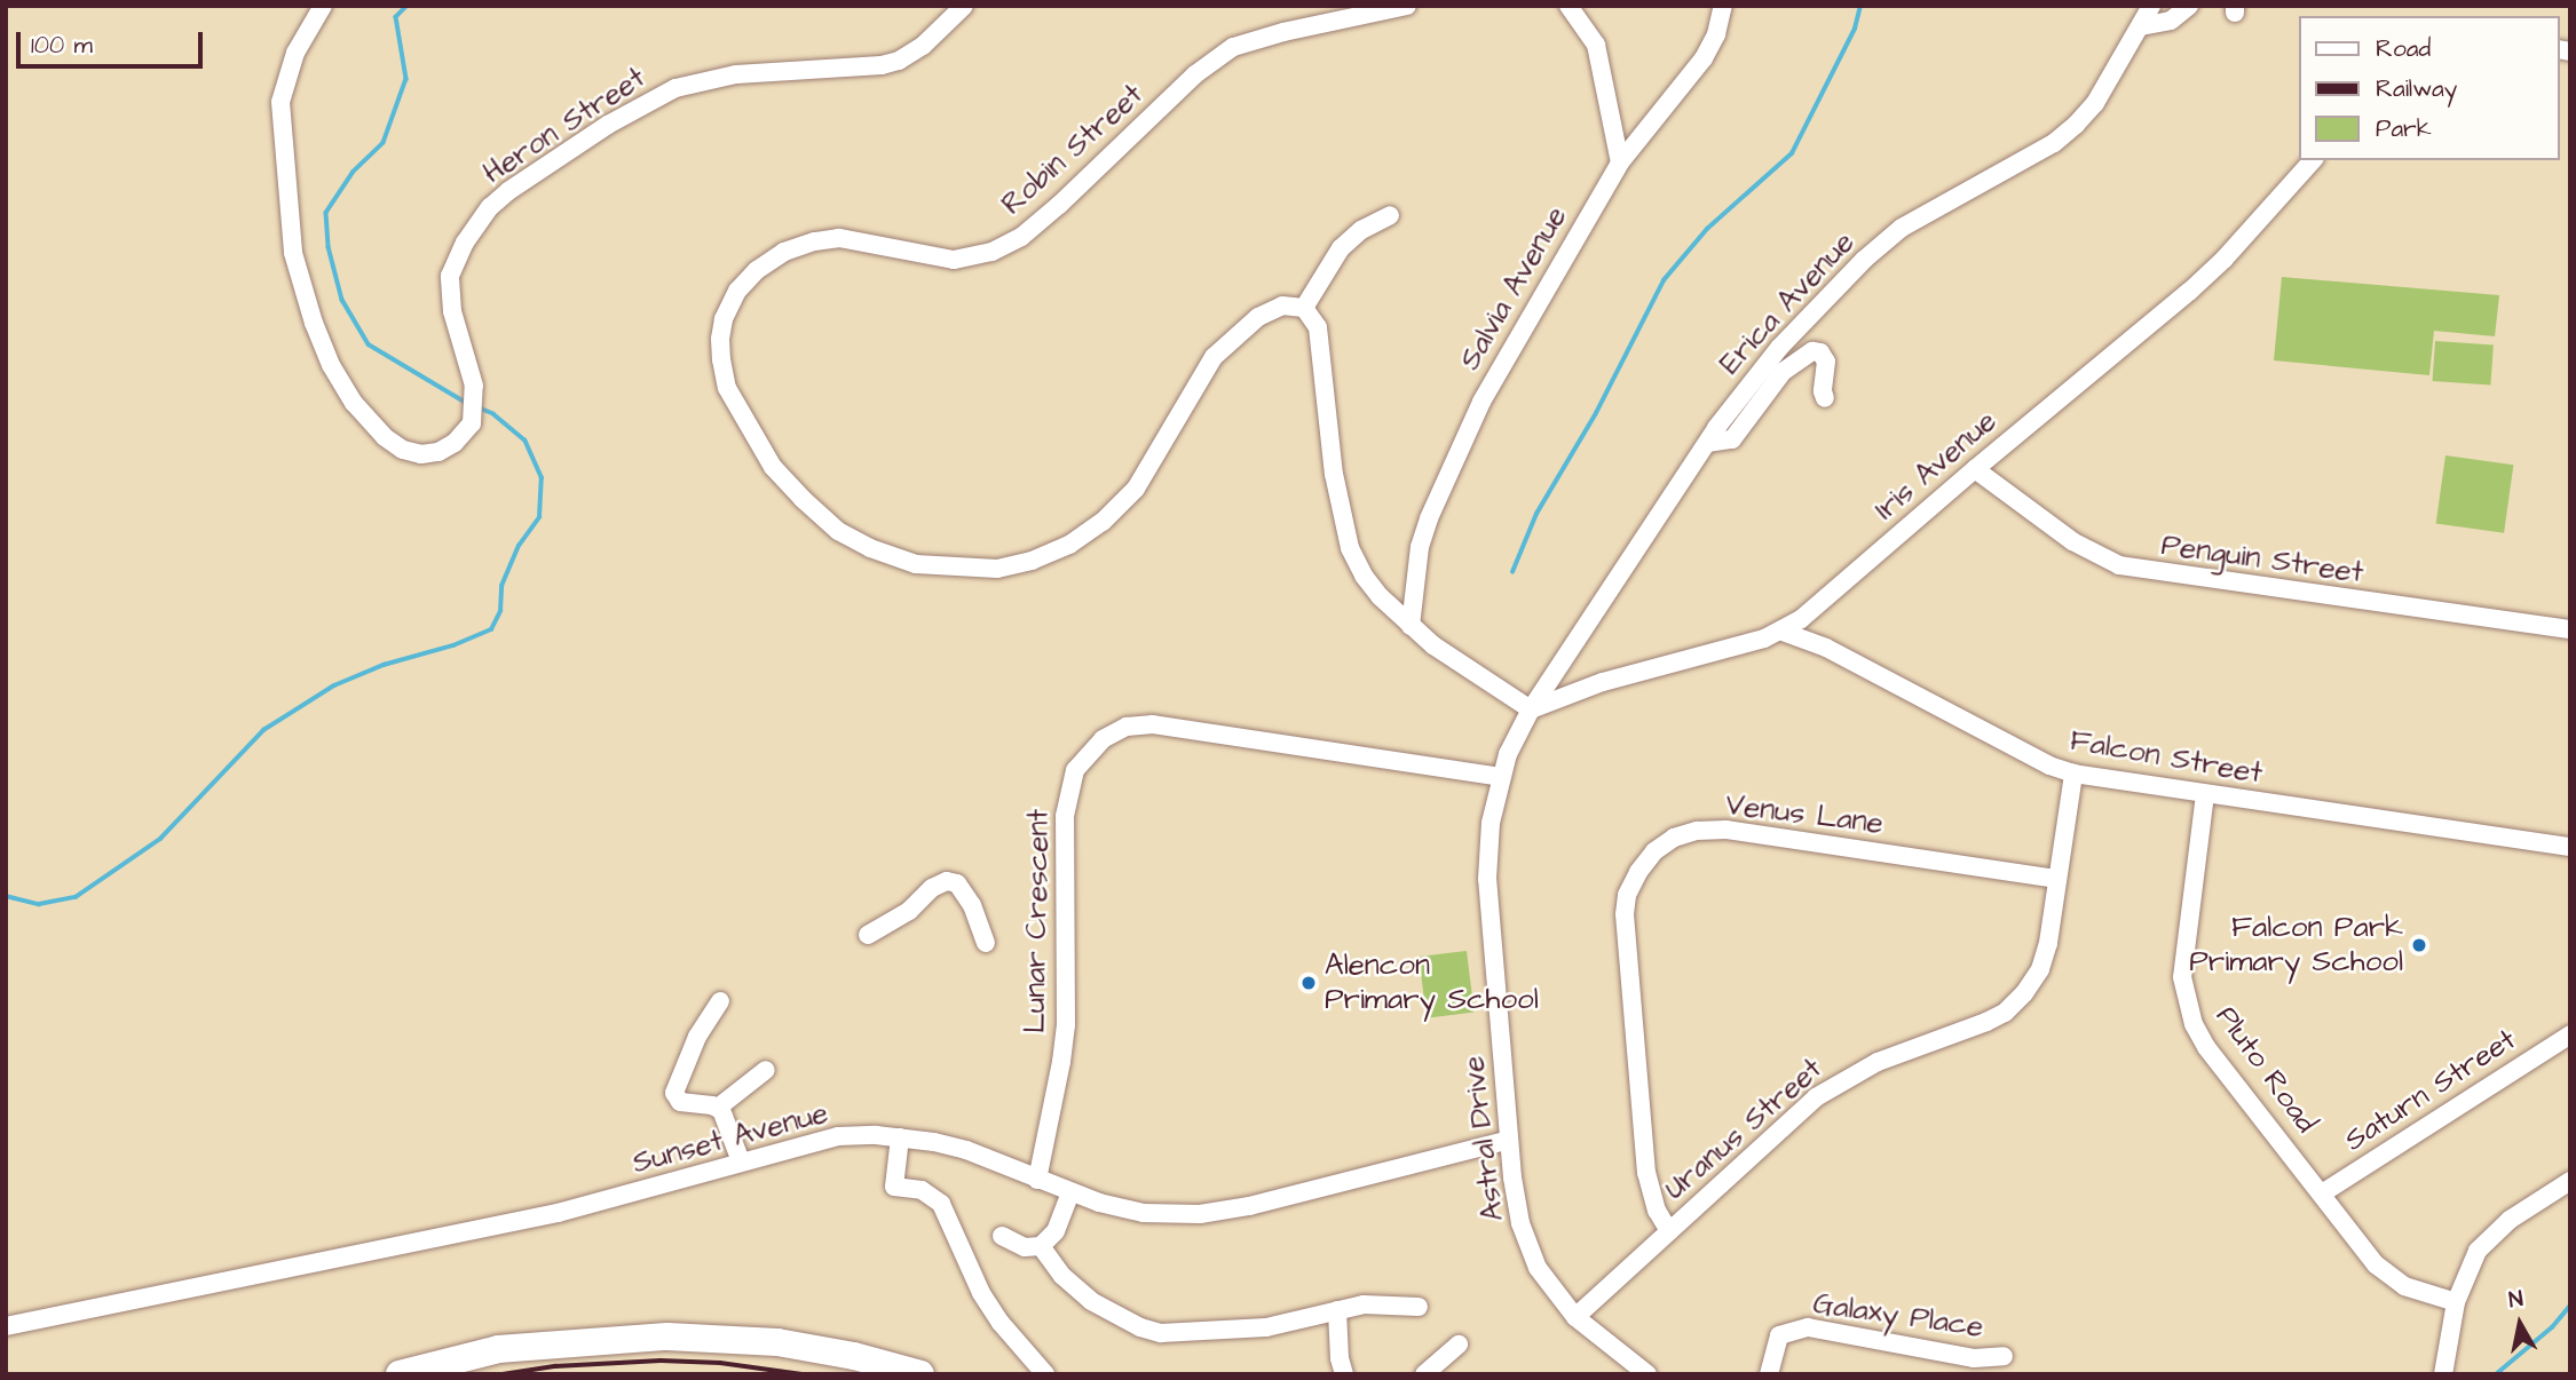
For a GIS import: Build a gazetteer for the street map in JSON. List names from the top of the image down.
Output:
{
  "streets": {
    "street": [
      "Heron Street",
      "Robin Street",
      "Salvia Avenue",
      "Erica Avenue",
      "Iris Avenue",
      "Penguin Street",
      "Falcon Street",
      "Venus Lane",
      "Lunar Crescent",
      "Pluto Road",
      "Saturn Street",
      "Uranus Street",
      "Sunset Avenue",
      "Astral Drive",
      "Galaxy Place"
    ]
  },
  "crossings": [
    ["Erica Avenue", "Iris Avenue"],
    ["Erica Avenue", "Astral Drive"],
    ["Iris Avenue", "Penguin Street"],
    ["Iris Avenue", "Falcon Street"],
    ["Iris Avenue", "Astral Drive"],
    ["Falcon Street", "Pluto Road"],
    ["Falcon Street", "Uranus Street"],
    ["Venus Lane", "Uranus Street"],
    ["Lunar Crescent", "Sunset Avenue"],
    ["Lunar Crescent", "Astral Drive"],
    ["Pluto Road", "Saturn Street"],
    ["Uranus Street", "Astral Drive"],
    ["Sunset Avenue", "Astral Drive"]
  ],
  "places": ["Falcon Park Primary School", "Alencon Primary School"],
  "legend": ["Road", "Railway", "Park"],
  "scale_bar": "100 m",
  "north": "top"
}
